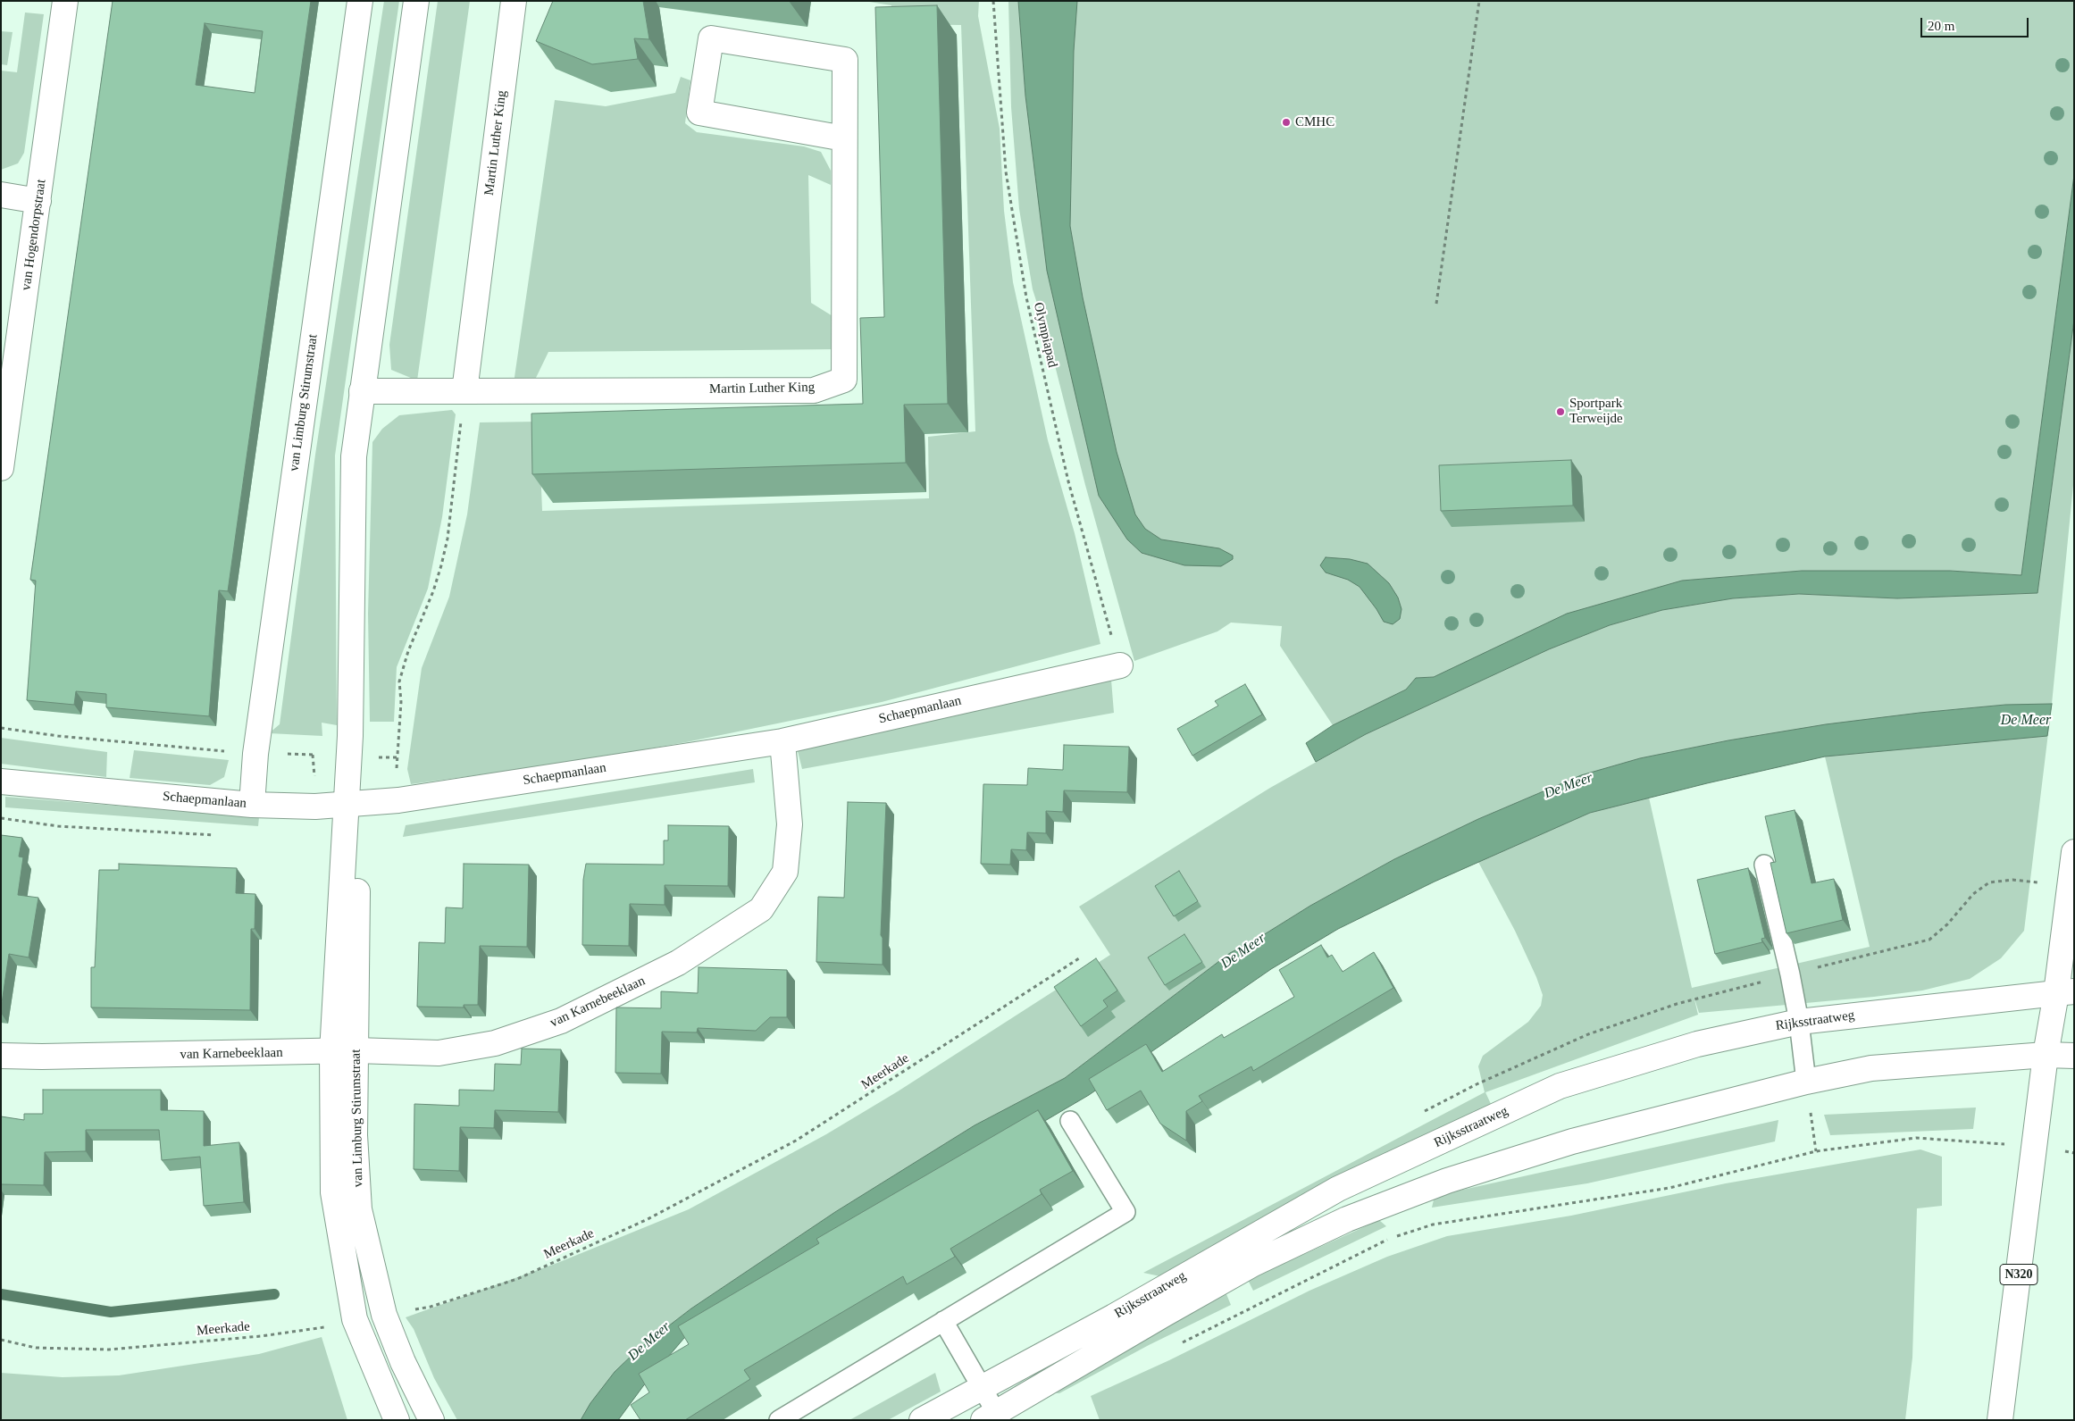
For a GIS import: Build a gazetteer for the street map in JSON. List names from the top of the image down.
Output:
{
  "streets": {
    "main road": [
      "Martin Luther King",
      "van Hogendorpstraat",
      "van Limburg Stirumstraat",
      "Schaepmanlaan",
      "van Karnebeeklaan",
      "Rijksstraatweg",
      "N320"
    ],
    "path": ["Olympiapad", "Meerkade"]
  },
  "crossings": [
    ["Martin Luther King", "van Limburg Stirumstraat"],
    ["Olympiapad", "Schaepmanlaan"],
    ["van Limburg Stirumstraat", "Schaepmanlaan"],
    ["van Limburg Stirumstraat", "van Karnebeeklaan"],
    ["van Limburg Stirumstraat", "Meerkade"],
    ["Schaepmanlaan", "van Karnebeeklaan"],
    ["Rijksstraatweg", "N320"]
  ],
  "water": ["De Meer"],
  "places": ["CMHC", "Sportpark Terweijde"],
  "scale_bar": "20 m"
}
